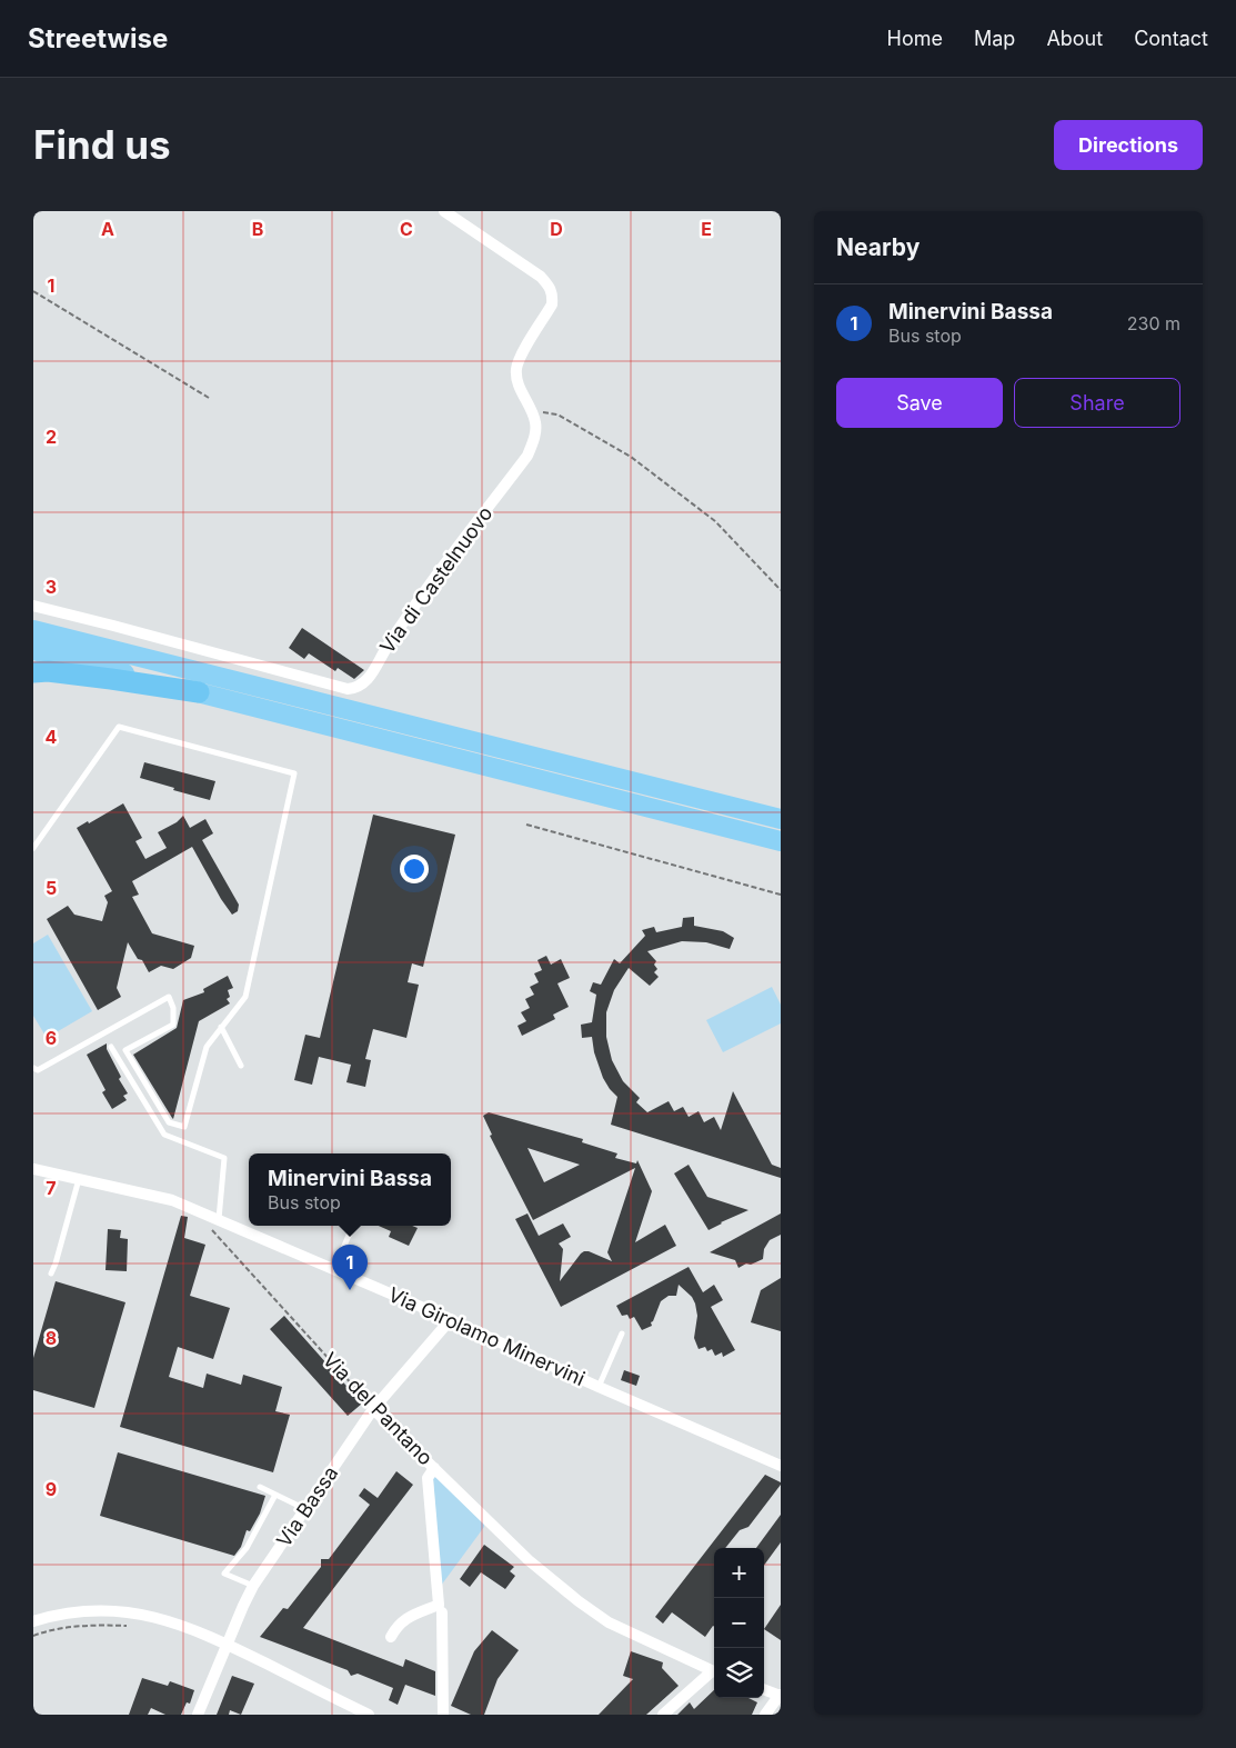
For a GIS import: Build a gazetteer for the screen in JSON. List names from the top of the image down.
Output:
{
  "streets": {
    "street": [
      "Via di Castelnuovo",
      "Via Girolamo Minervini",
      "Via del Pantano",
      "Via Bassa"
    ]
  },
  "crossings": [
    ["Via Girolamo Minervini", "Via del Pantano"],
    ["Via Girolamo Minervini", "Via Bassa"],
    ["Via del Pantano", "Via Bassa"]
  ],
  "page": {
    "header": "Streetwise",
    "nav": [
      "Home",
      "Map",
      "About",
      "Contact"
    ],
    "buttons": [
      "Directions",
      ["Save", "Share"]
    ],
    "title": "Find us",
    "heading": "Nearby",
    "list": [
      {
        "mark": "1",
        "name": "Minervini Bassa",
        "note": "Bus stop",
        "value": "230 m"
      }
    ],
    "popup": ["Minervini Bassa", "Bus stop"],
    "pins": "1",
    "map_buttons": ["+", "−"]
  },
  "grid": {
    "columns": [
      "A",
      "B",
      "C",
      "D",
      "E"
    ],
    "rows": [
      "1",
      "2",
      "3",
      "4",
      "5",
      "6",
      "7",
      "8",
      "9"
    ]
  }
}
